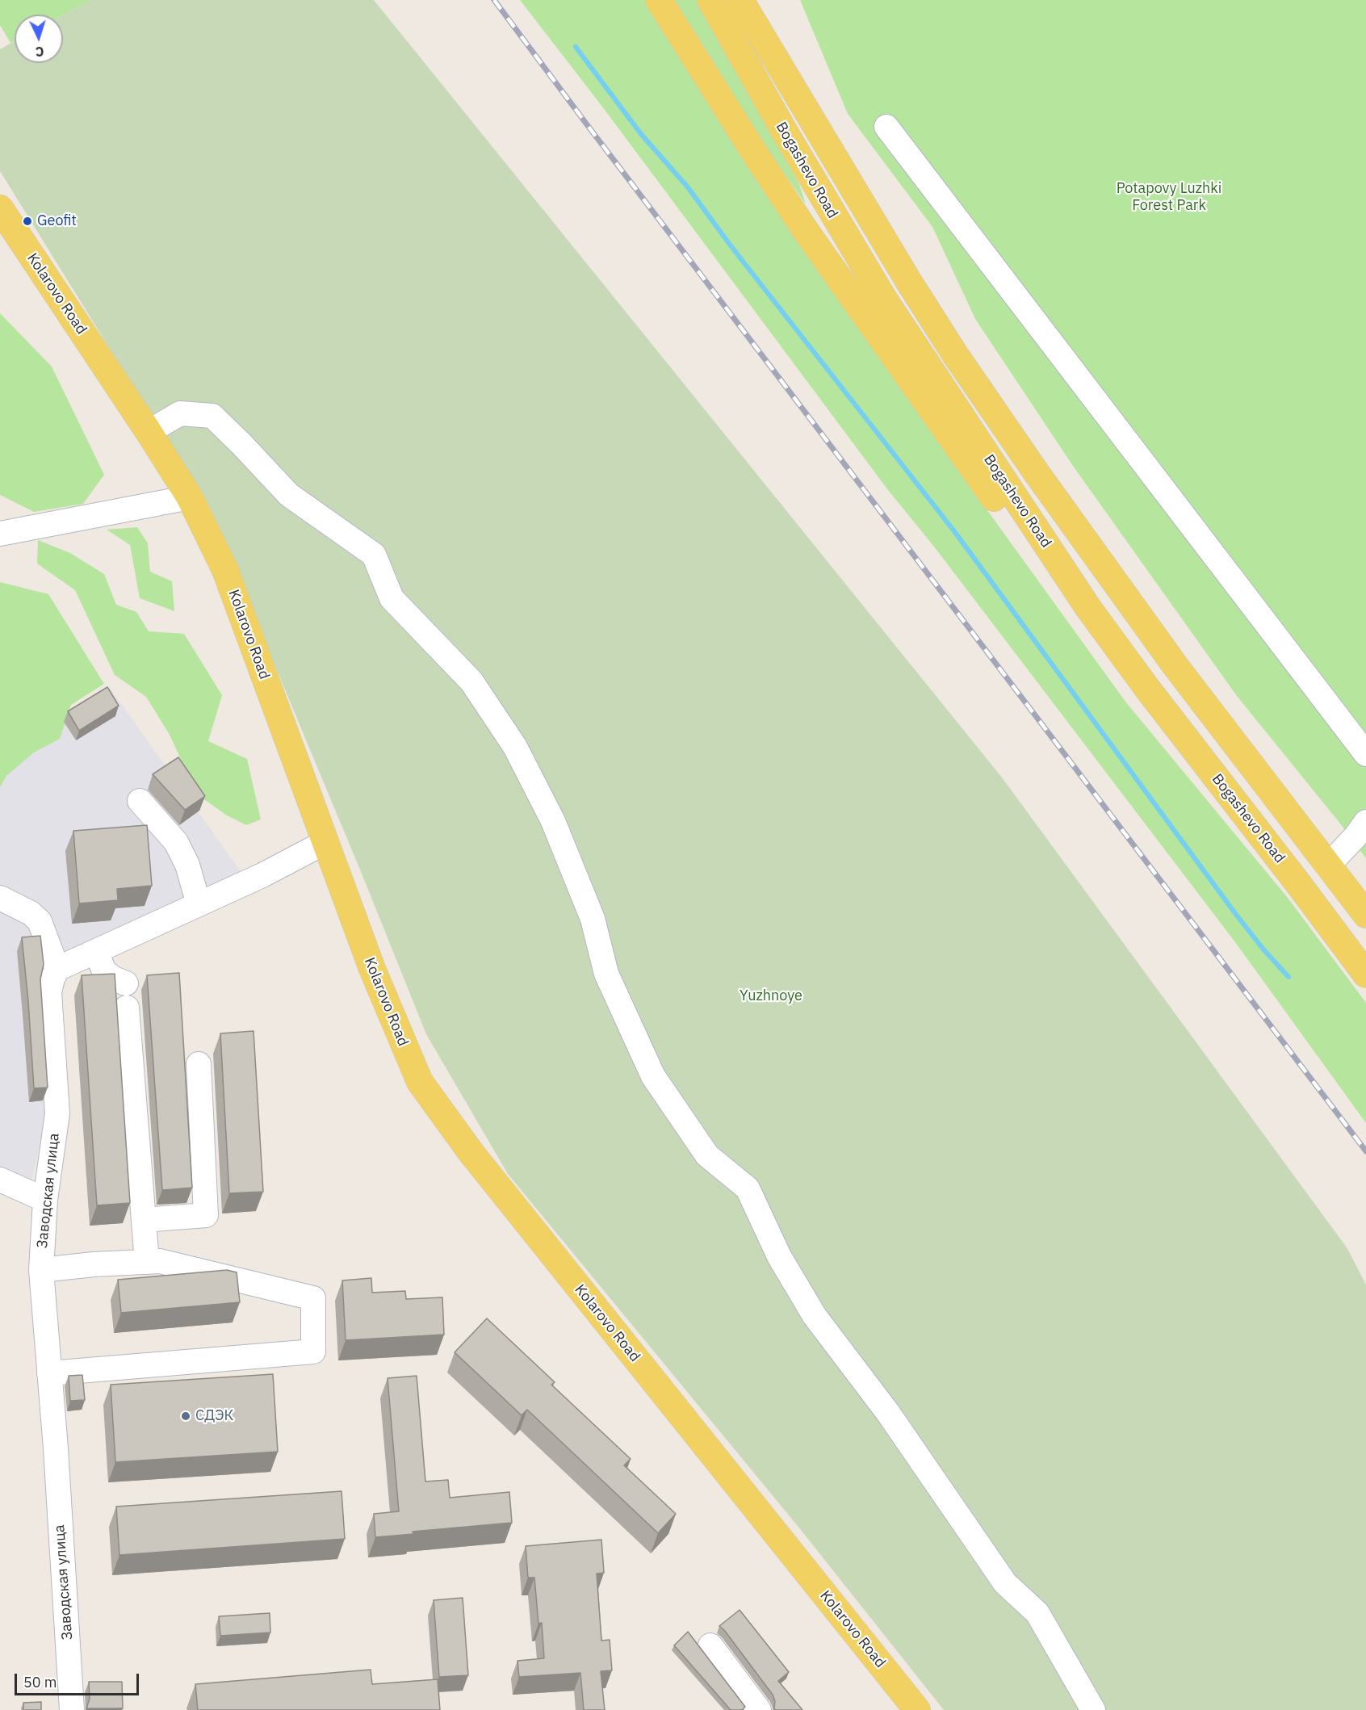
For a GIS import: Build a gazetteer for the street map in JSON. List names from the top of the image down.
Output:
{
  "streets": {
    "main road": ["Bogashevo Road", "Kolarovo Road"],
    "street": ["Заводская улица"]
  },
  "parks": ["Potapovy Luzhki Forest Park", "Yuzhnoye"],
  "places": ["Geofit", "СДЭК"],
  "scale_bar": "50 m",
  "north": "bottom"
}
